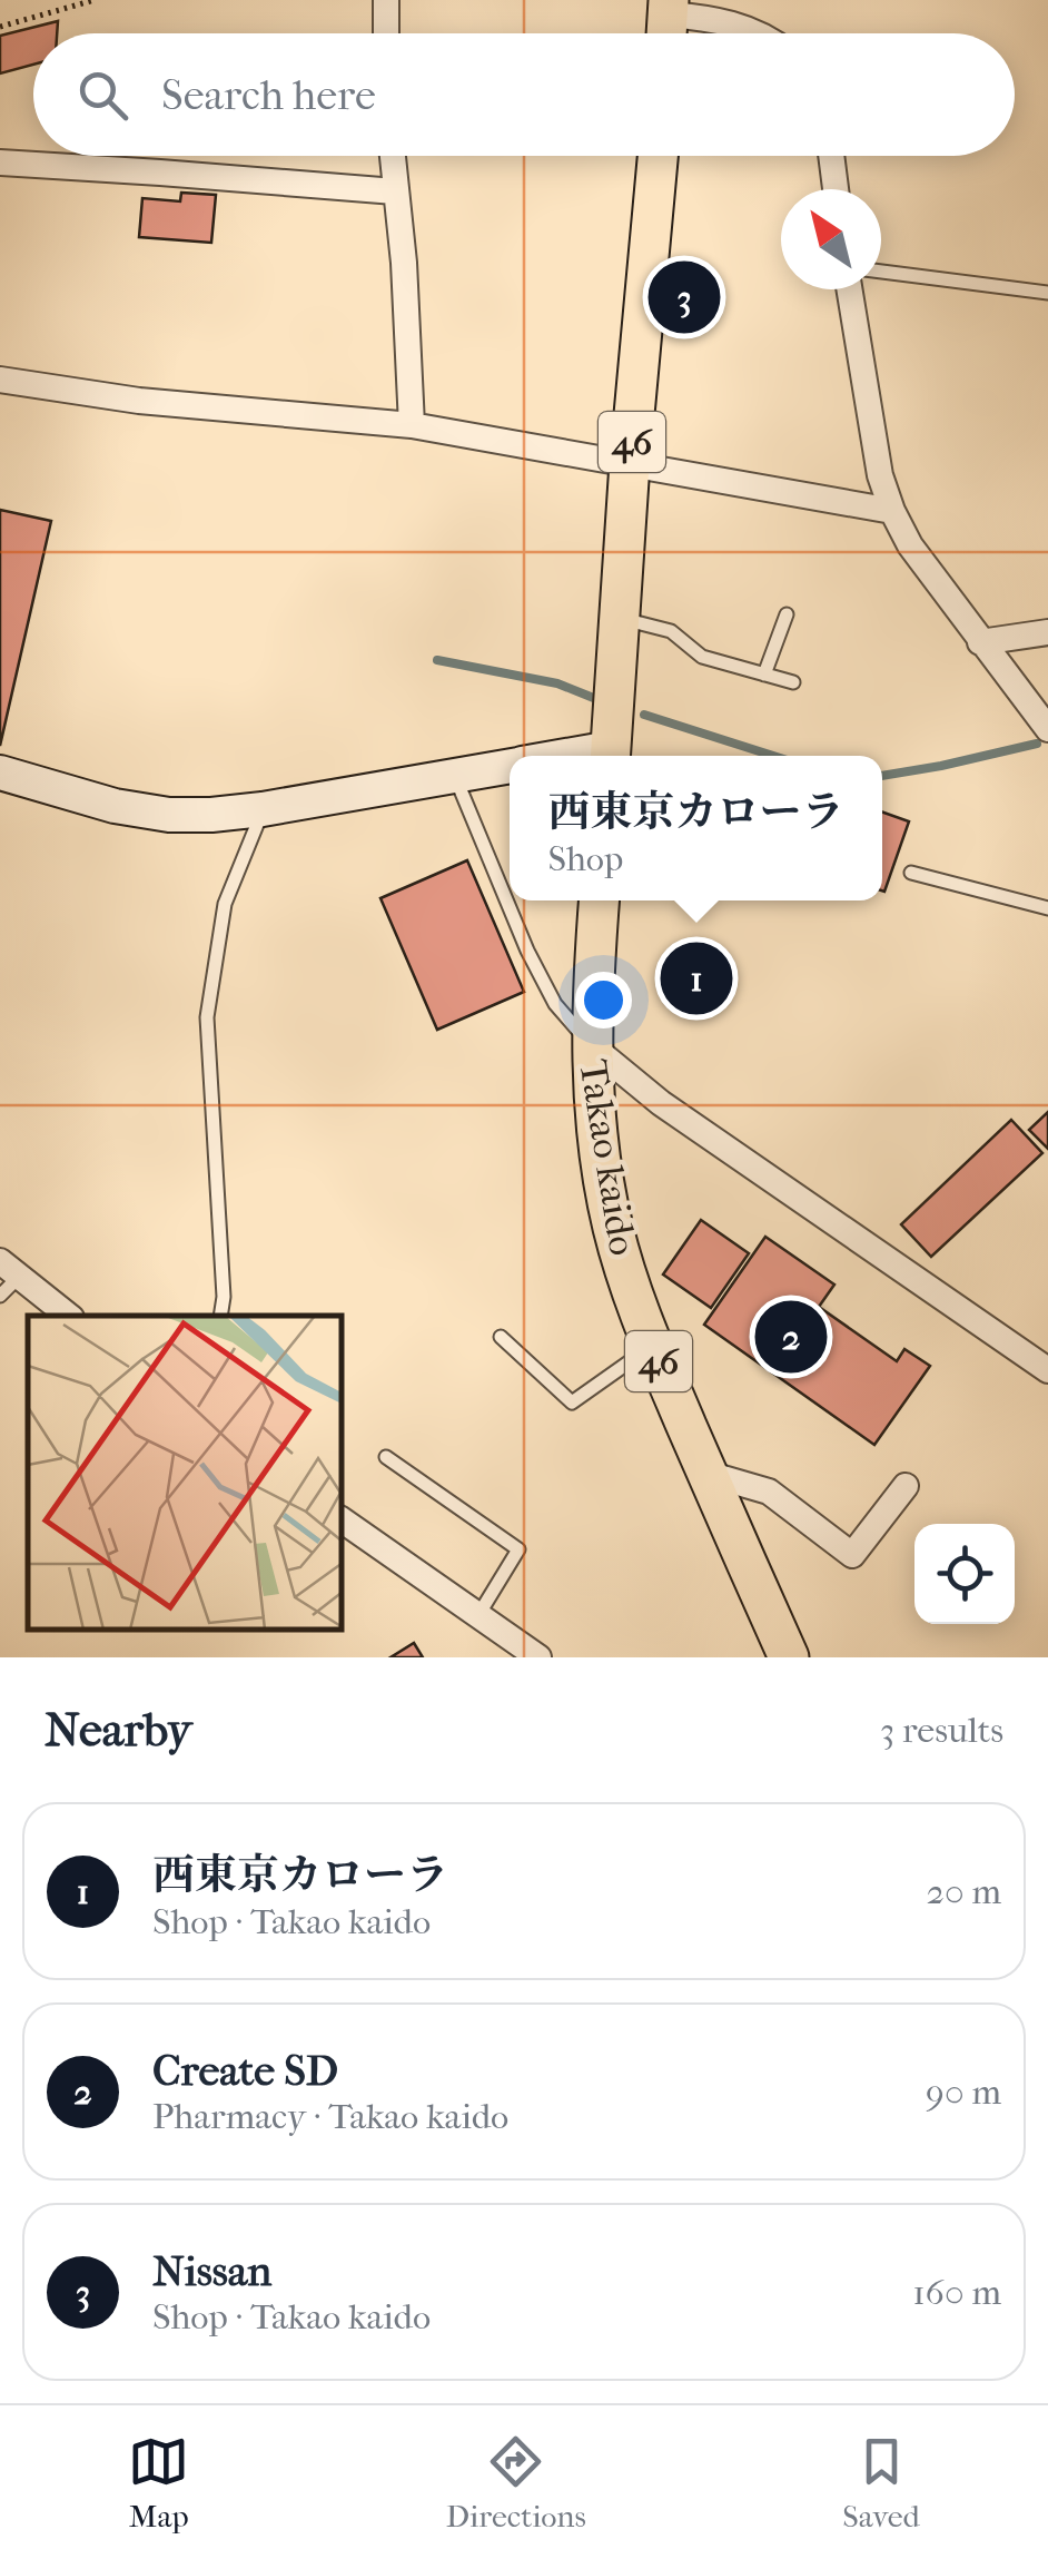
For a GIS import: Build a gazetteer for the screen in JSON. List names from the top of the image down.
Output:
{
  "streets": {
    "main road": ["46", "Takao kaido"]
  },
  "north": "top left",
  "page": {
    "search": "Search here",
    "pins": ["3", "1", "2"],
    "popup": ["西東京カローラ", "Shop"],
    "heading": ["Nearby", "3 results"],
    "list": [
      {
        "mark": "1",
        "name": "西東京カローラ",
        "note": "Shop · Takao kaido",
        "value": "20 m"
      },
      {
        "mark": "2",
        "name": "Create SD",
        "note": "Pharmacy · Takao kaido",
        "value": "90 m"
      },
      {
        "mark": "3",
        "name": "Nissan",
        "note": "Shop · Takao kaido",
        "value": "160 m"
      }
    ],
    "nav": ["Map", "Directions", "Saved"]
  }
}
